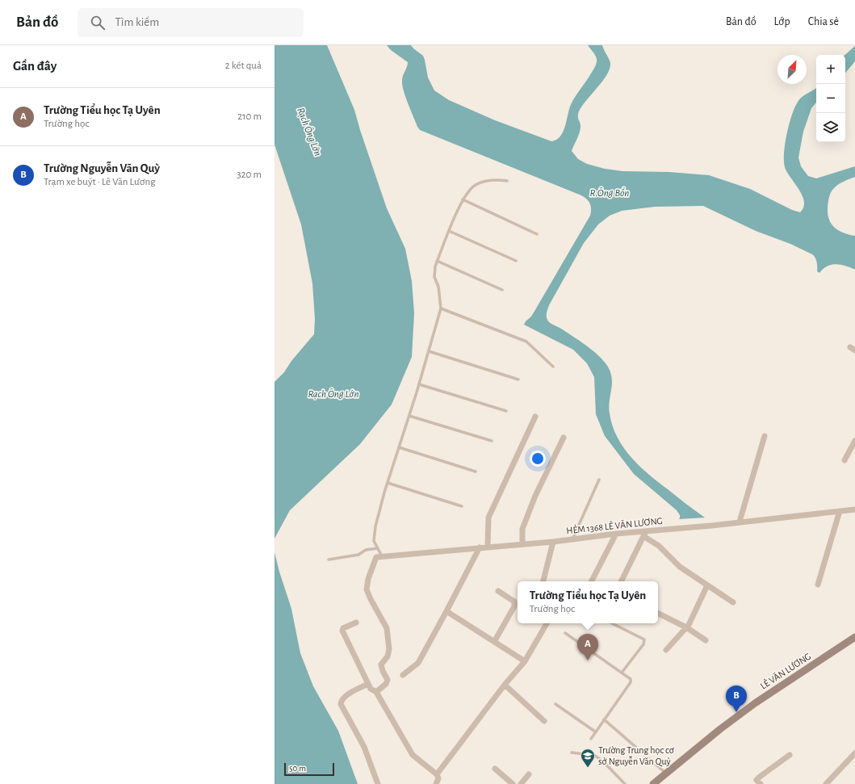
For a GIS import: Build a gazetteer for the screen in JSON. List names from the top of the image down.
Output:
{
  "streets": {
    "main road": ["LÊ VĂN LƯƠNG"],
    "street": ["HẺM 1368 LÊ VĂN LƯƠNG"]
  },
  "water": ["Rạch Ông Lớn", "R.Ông Bổn"],
  "places": {
    "school or university": ["Trường Trung học cơ sở Nguyễn Văn Quỳ"]
  },
  "scale_bar": "50 m",
  "north": "top right",
  "page": {
    "header": "Bản đồ",
    "search": "Tìm kiếm",
    "nav": ["Bản đồ", "Lớp", "Chia sẻ"],
    "heading": ["Gần đây", "2 kết quả"],
    "map_buttons": ["+", "−"],
    "list": [
      {
        "mark": "A",
        "name": "Trường Tiểu học Tạ Uyên",
        "note": "Trường học",
        "value": "210 m"
      },
      {
        "mark": "B",
        "name": "Trường Nguyễn Văn Quỳ",
        "note": "Trạm xe buýt · Lê Văn Lương",
        "value": "320 m"
      }
    ],
    "popup": ["Trường Tiểu học Tạ Uyên", "Trường học"],
    "pins": ["A", "B"],
    "scale": "50 m"
  }
}
